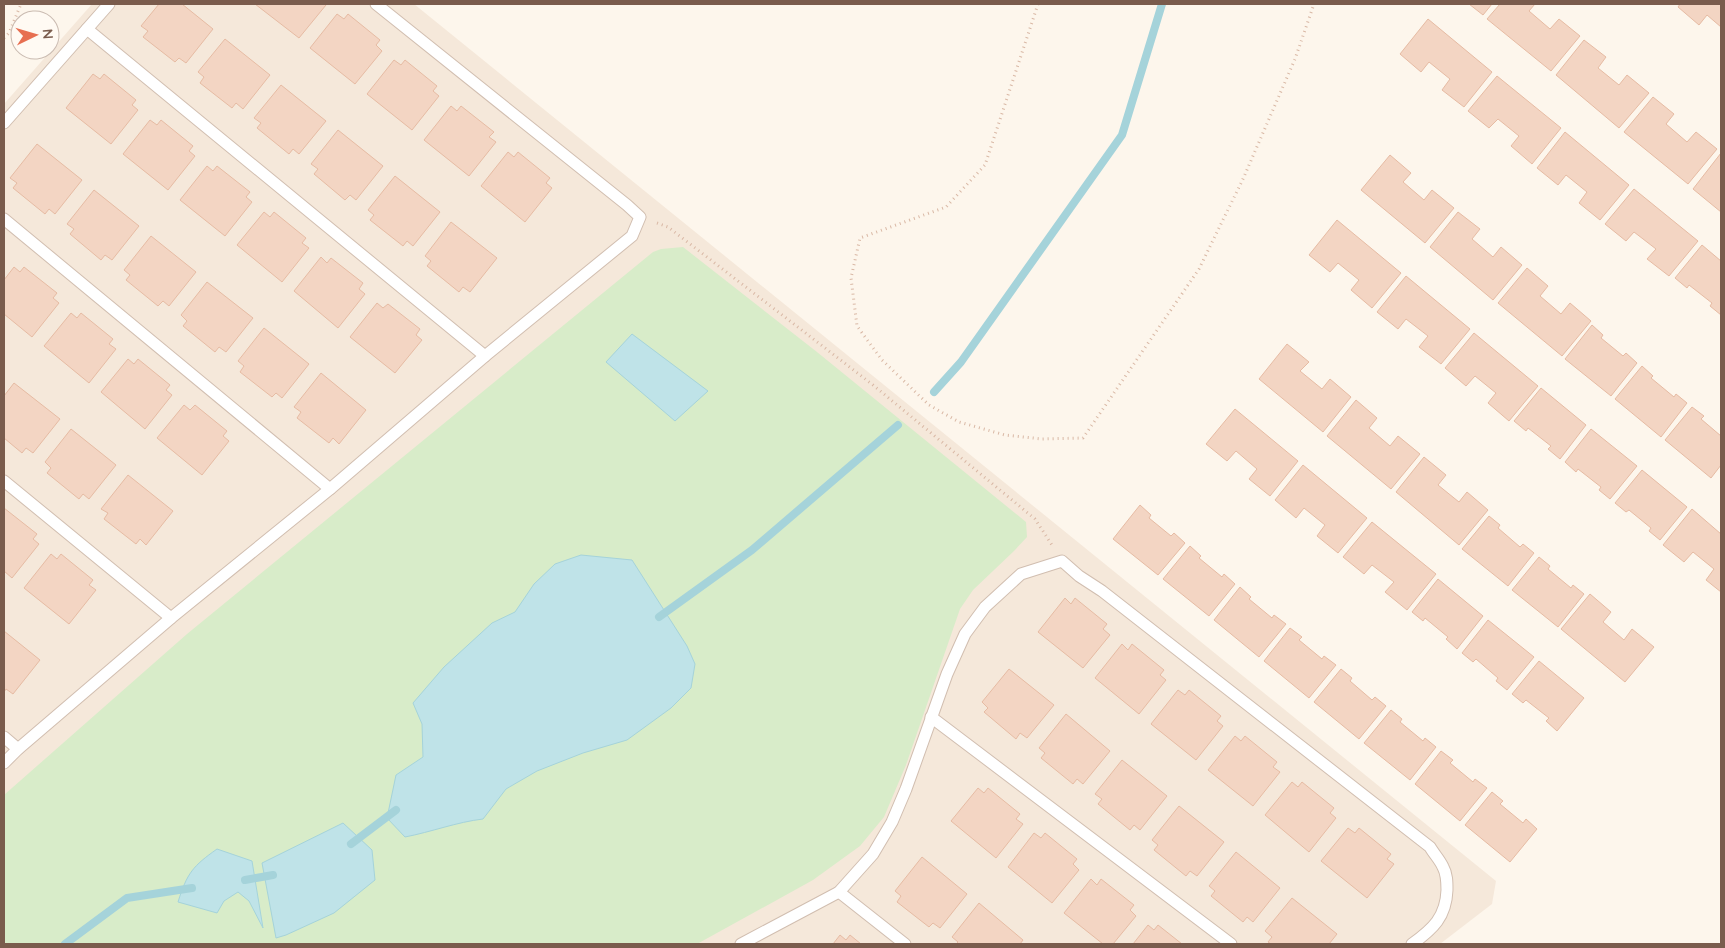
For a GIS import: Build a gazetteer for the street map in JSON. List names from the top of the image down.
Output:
{
  "north": "right"
}
